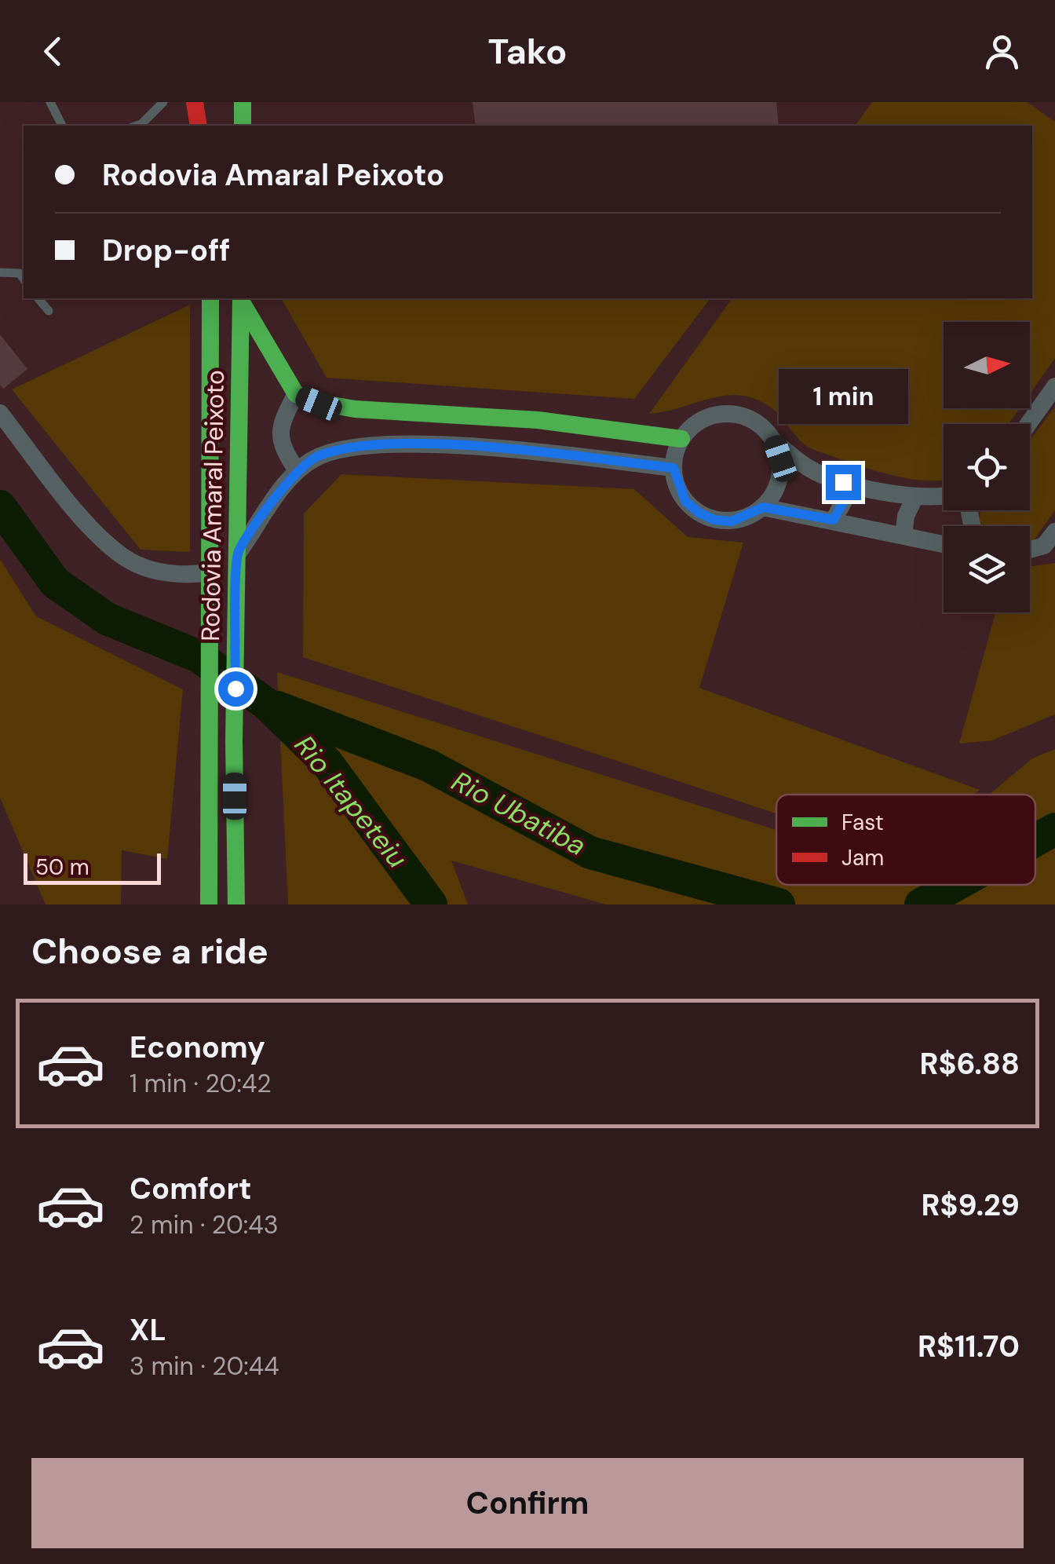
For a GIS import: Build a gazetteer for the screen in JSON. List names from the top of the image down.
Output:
{
  "streets": {
    "main road": ["Rodovia Amaral Peixoto"]
  },
  "water": ["Rio Itapeteiu", "Rio Ubatiba"],
  "legend": ["Fast", "Jam"],
  "scale_bar": "50 m",
  "north": "right",
  "page": {
    "header": "Tako",
    "banner": ["Rodovia Amaral Peixoto", "Drop-off"],
    "bubble": "1 min",
    "scale": "50 m",
    "heading": "Choose a ride",
    "list": [
      {
        "name": "Economy",
        "note": "1 min · 20:42",
        "value": "R$6.88"
      },
      {
        "name": "Comfort",
        "note": "2 min · 20:43",
        "value": "R$9.29"
      },
      {
        "name": "XL",
        "note": "3 min · 20:44",
        "value": "R$11.70"
      }
    ],
    "buttons": "Confirm"
  }
}
